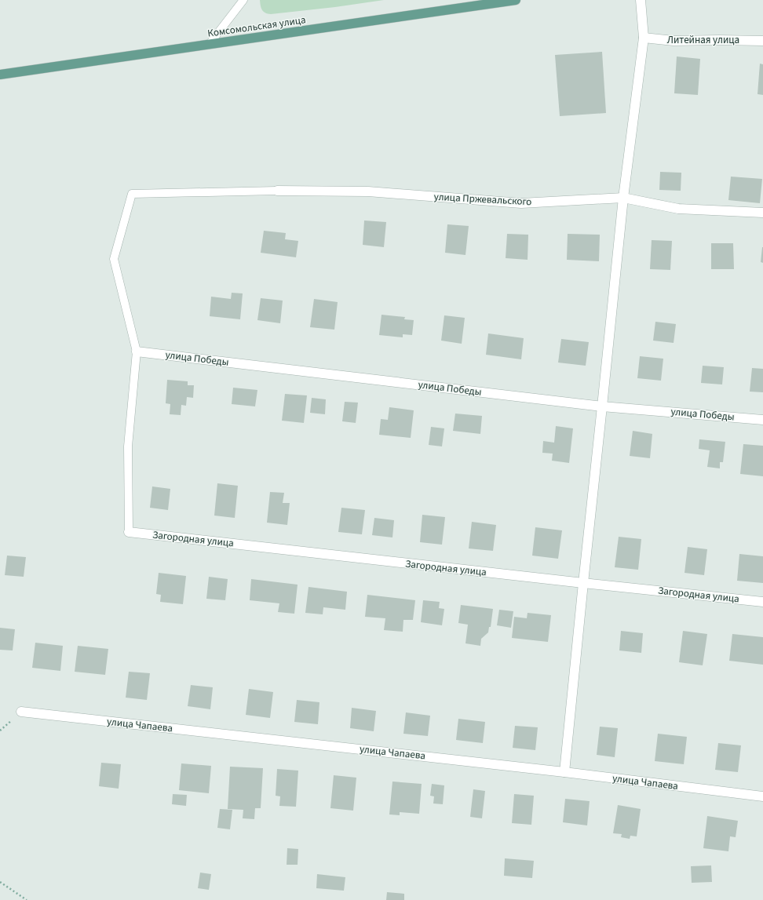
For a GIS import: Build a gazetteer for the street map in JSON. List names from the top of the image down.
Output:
{
  "streets": {
    "main road": ["Комсомольская улица"],
    "street": [
      "Литейная улица",
      "улица Пржевальского",
      "улица Победы",
      "Загородная улица",
      "улица Чапаева"
    ]
  }
}
